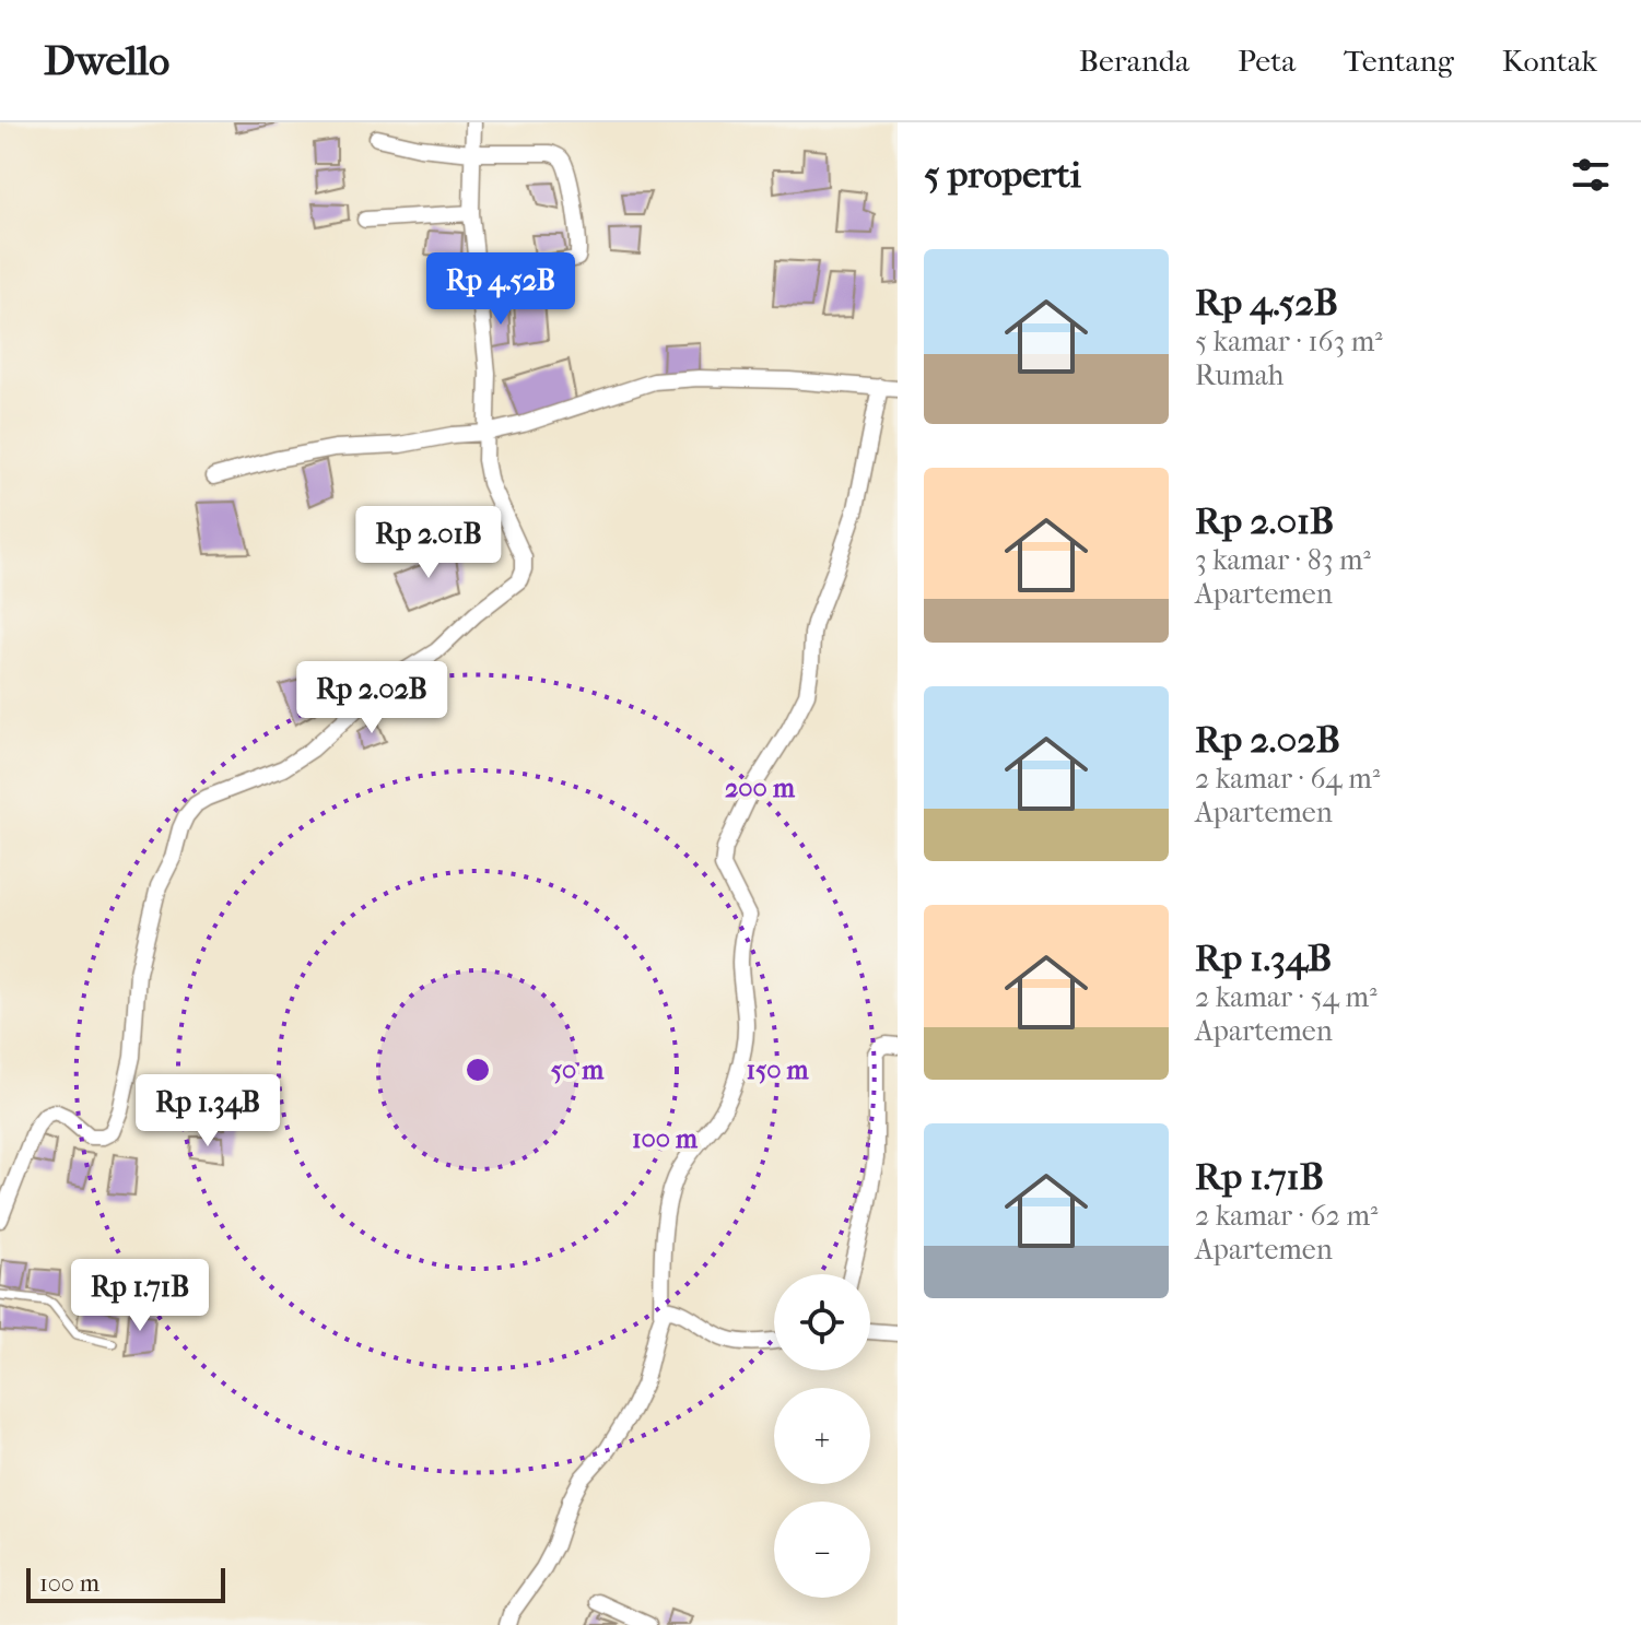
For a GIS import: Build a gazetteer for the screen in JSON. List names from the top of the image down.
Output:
{
  "scale_bar": "100 m",
  "page": {
    "header": "Dwello",
    "nav": [
      "Beranda",
      "Peta",
      "Tentang",
      "Kontak"
    ],
    "heading": "5 properti",
    "list": [
      {
        "name": "Rp 4.52B",
        "note": "5 kamar · 163 m² · Rumah"
      },
      {
        "name": "Rp 2.01B",
        "note": "3 kamar · 83 m² · Apartemen"
      },
      {
        "name": "Rp 2.02B",
        "note": "2 kamar · 64 m² · Apartemen"
      },
      {
        "name": "Rp 1.34B",
        "note": "2 kamar · 54 m² · Apartemen"
      },
      {
        "name": "Rp 1.71B",
        "note": "2 kamar · 62 m² · Apartemen"
      }
    ],
    "price": [
      "Rp 4.52B",
      "Rp 2.01B",
      "Rp 2.02B",
      "Rp 1.34B",
      "Rp 1.71B"
    ],
    "map_buttons": ["+", "−"],
    "scale": "100 m"
  },
  "rings": [
    "200 m",
    "50 m",
    "150 m",
    "100 m"
  ]
}
